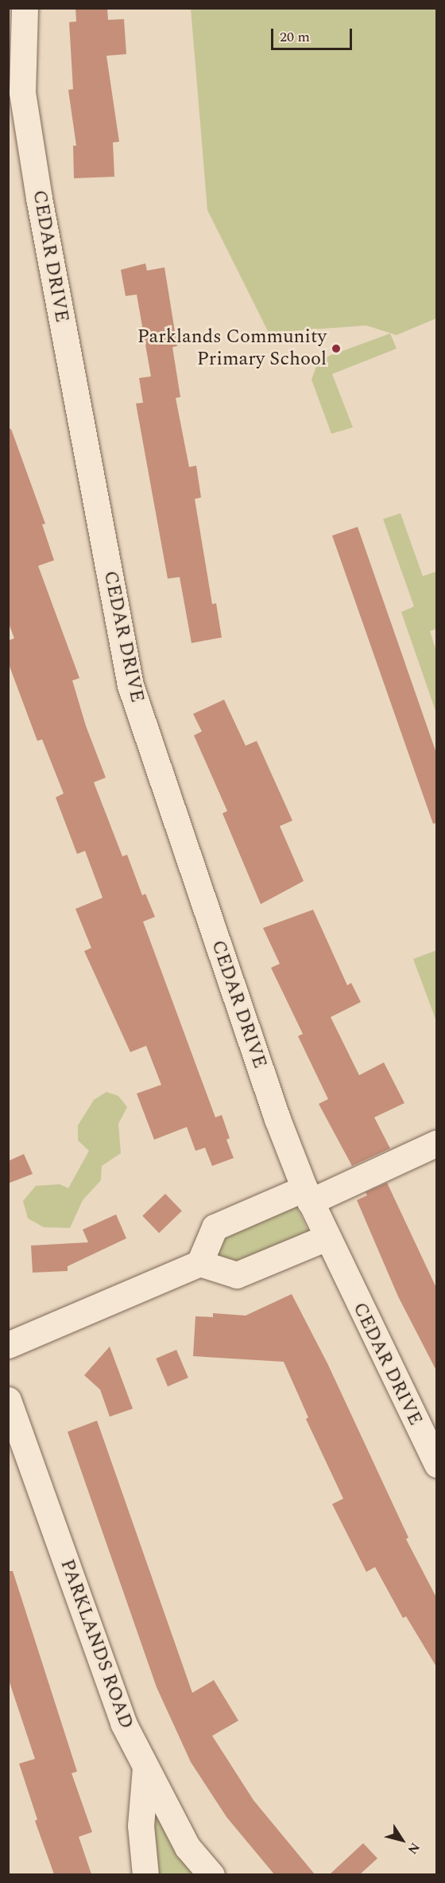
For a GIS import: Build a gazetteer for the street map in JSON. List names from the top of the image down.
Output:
{
  "streets": {
    "street": ["CEDAR DRIVE", "PARKLANDS ROAD"]
  },
  "places": ["Parklands Community Primary School"],
  "scale_bar": "20 m",
  "north": "bottom right"
}
